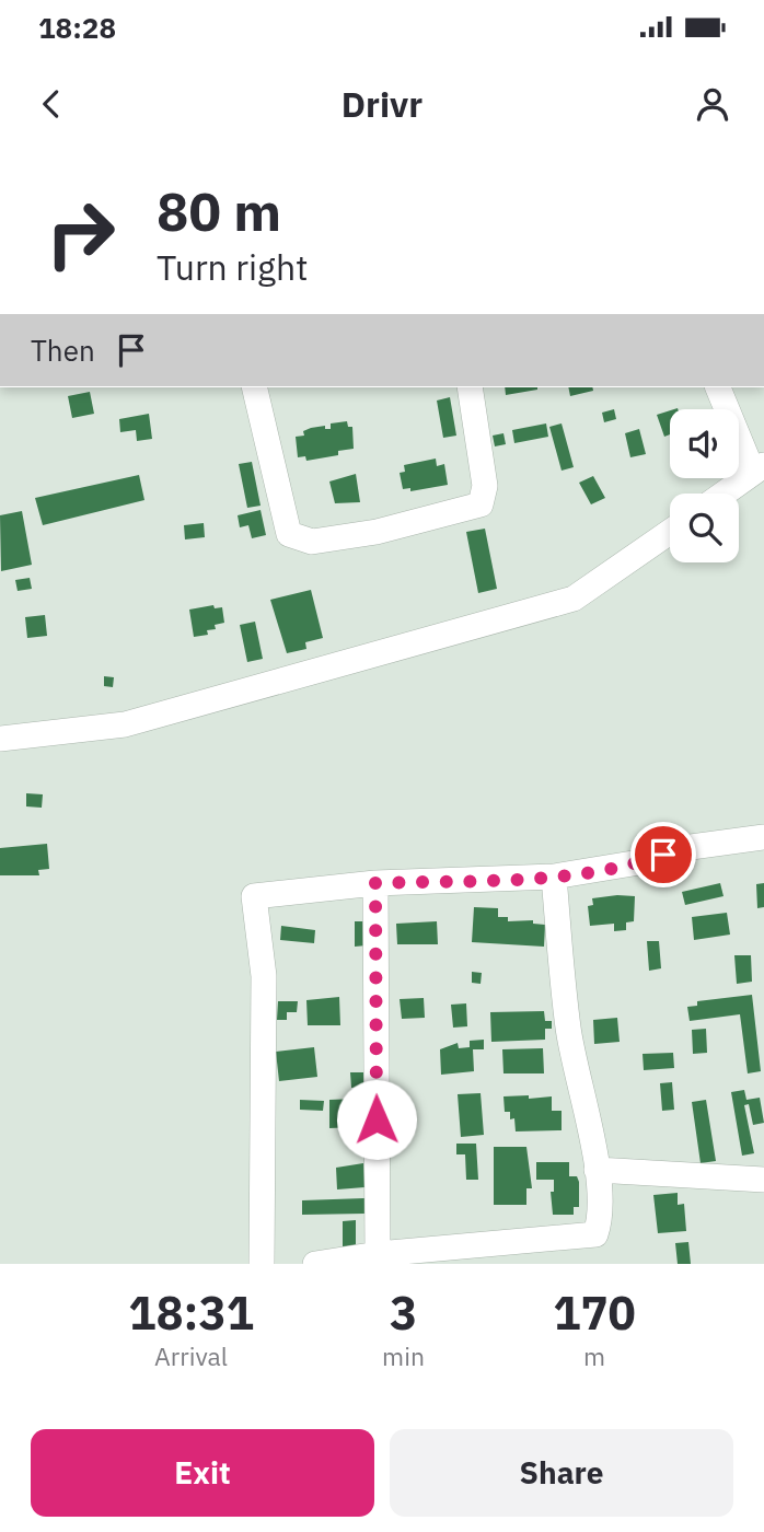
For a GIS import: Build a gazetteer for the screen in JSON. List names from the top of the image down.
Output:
{
  "page": {
    "status": "18:28",
    "header": "Drivr",
    "turn": ["80 m", "Turn right"],
    "then": "Then",
    "eta": [
      "18:31",
      "Arrival",
      "3",
      "min",
      "170",
      "m"
    ],
    "buttons": ["Exit", "Share"]
  }
}
